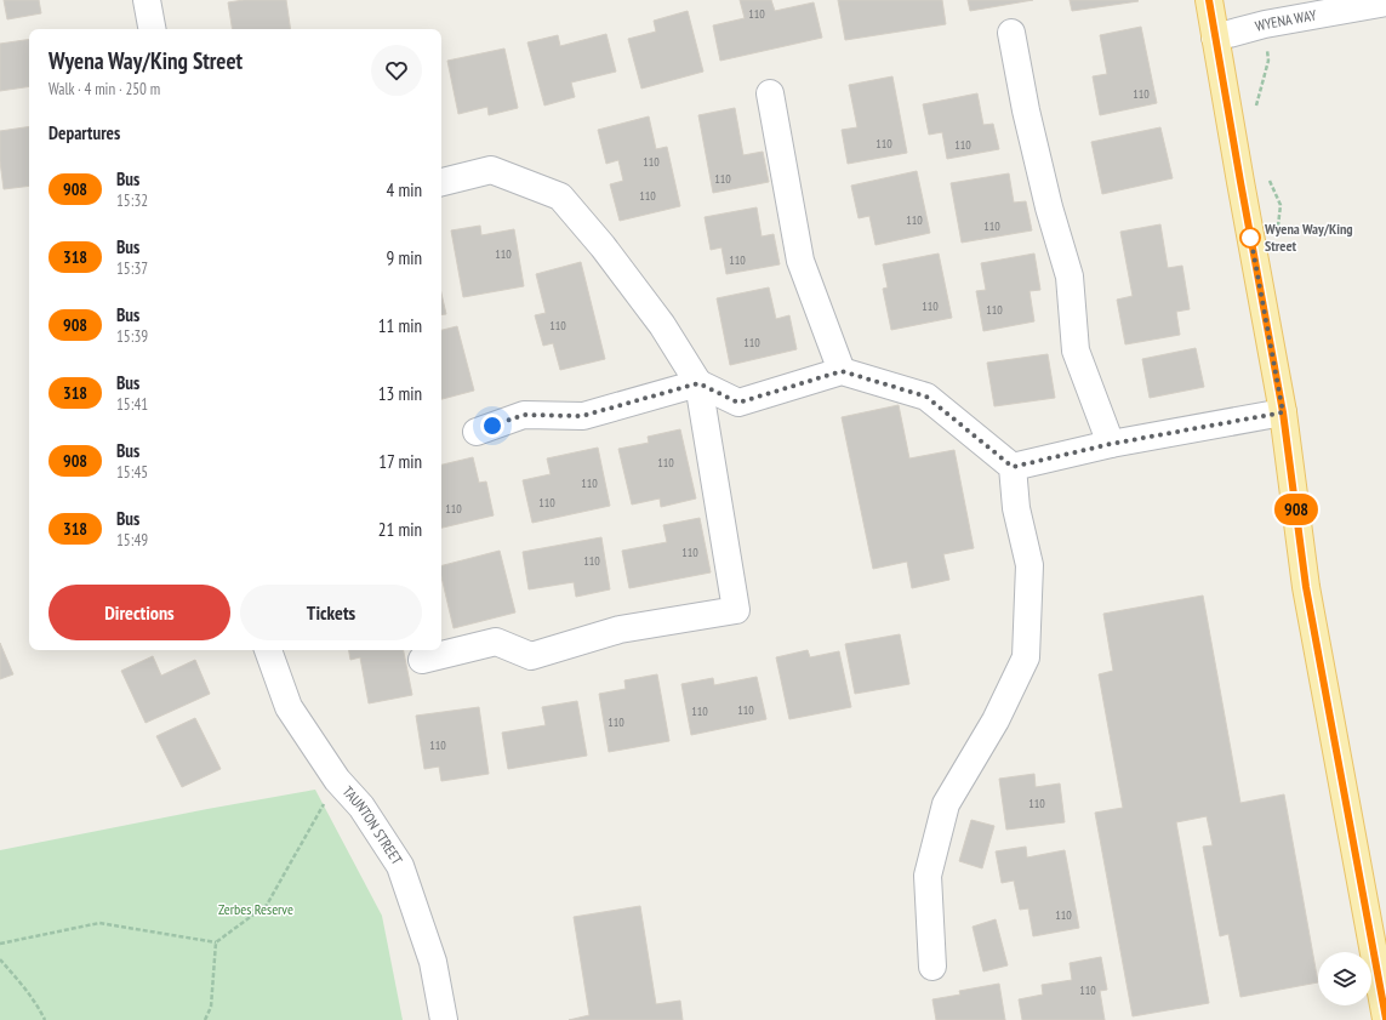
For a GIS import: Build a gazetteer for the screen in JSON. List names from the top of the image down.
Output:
{
  "streets": {
    "street": ["WYENA WAY", "TAUNTON STREET"]
  },
  "parks": ["Zerbes Reserve"],
  "places": ["Wyena Way/King Street"],
  "lines": ["bus line 908"],
  "house_numbers": [
    "110",
    "110",
    "110",
    "110",
    "110",
    "110",
    "110",
    "110",
    "110",
    "110",
    "110",
    "110",
    "110",
    "110",
    "110",
    "110",
    "110",
    "110",
    "110",
    "110",
    "110",
    "110",
    "110",
    "110",
    "110",
    "110",
    "110",
    "110"
  ],
  "page": {
    "on_map": "908",
    "heading": [
      ["Wyena Way/King Street", "Walk · 4 min · 250 m"],
      "Departures"
    ],
    "list": [
      {
        "mark": "908",
        "name": "Bus",
        "note": "15:32",
        "value": "4 min"
      },
      {
        "mark": "318",
        "name": "Bus",
        "note": "15:37",
        "value": "9 min"
      },
      {
        "mark": "908",
        "name": "Bus",
        "note": "15:39",
        "value": "11 min"
      },
      {
        "mark": "318",
        "name": "Bus",
        "note": "15:41",
        "value": "13 min"
      },
      {
        "mark": "908",
        "name": "Bus",
        "note": "15:45",
        "value": "17 min"
      },
      {
        "mark": "318",
        "name": "Bus",
        "note": "15:49",
        "value": "21 min"
      }
    ],
    "buttons": ["Directions", "Tickets"]
  }
}
